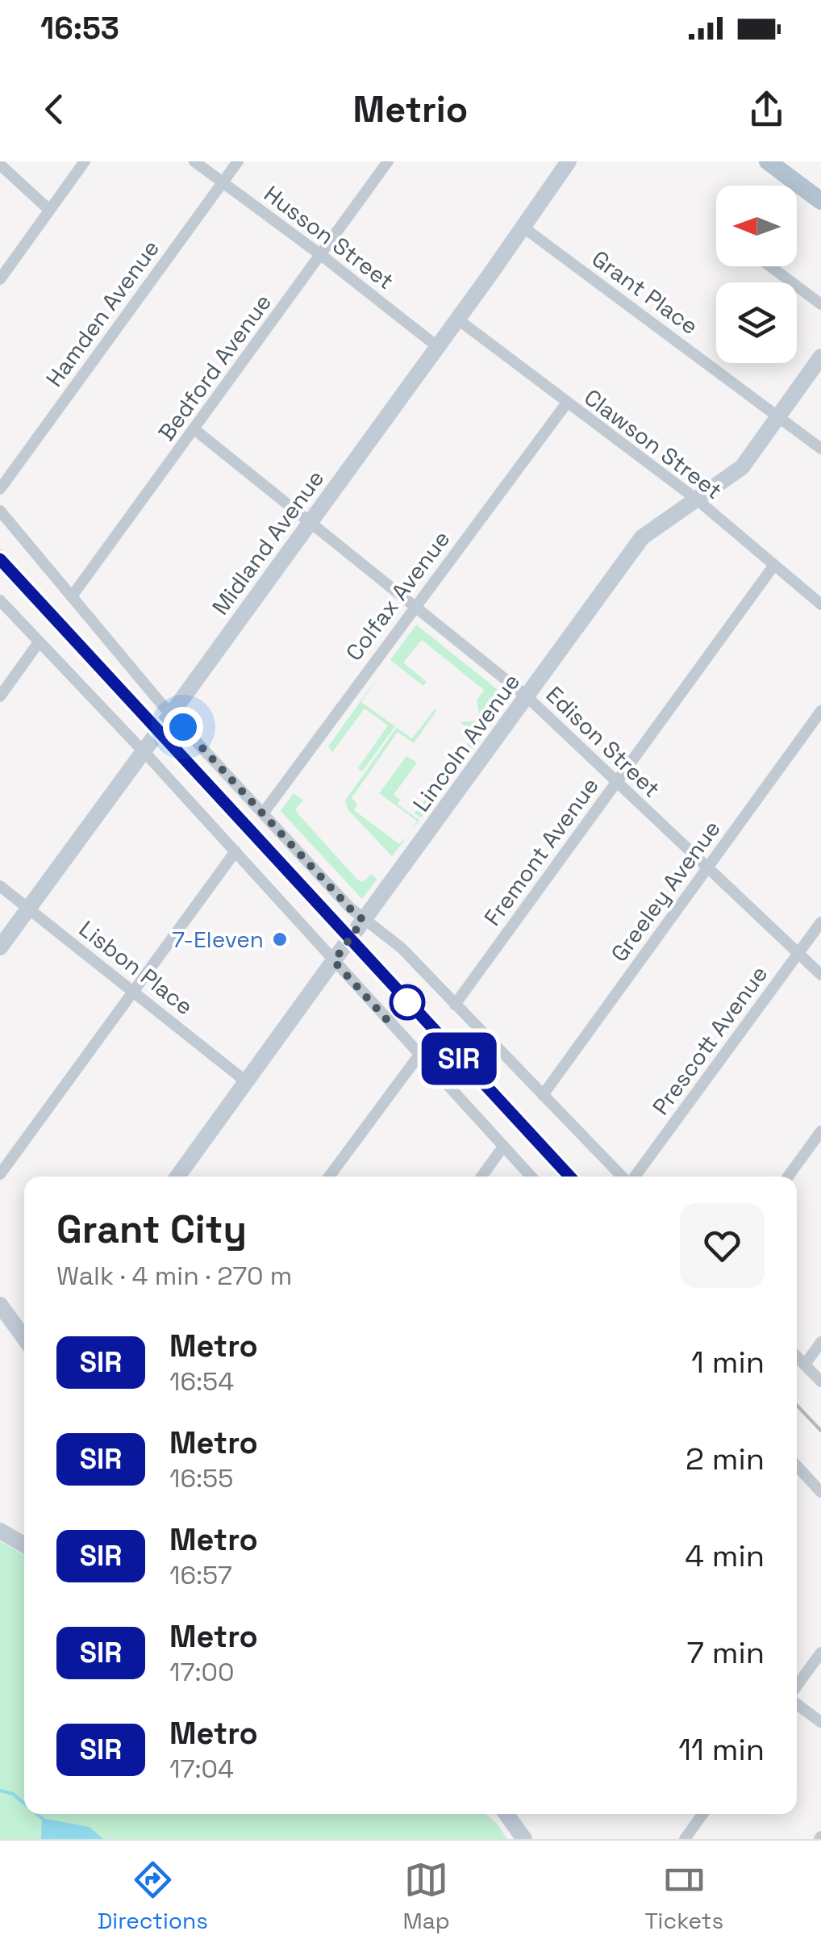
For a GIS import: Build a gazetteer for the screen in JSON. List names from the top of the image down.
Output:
{
  "streets": {
    "street": [
      "Husson Street",
      "Grant Place",
      "Hamden Avenue",
      "Bedford Avenue",
      "Clawson Street",
      "Midland Avenue",
      "Colfax Avenue",
      "Edison Street",
      "Lincoln Avenue",
      "Fremont Avenue",
      "Greeley Avenue",
      "Lisbon Place",
      "Prescott Avenue"
    ]
  },
  "crossings": [
    ["Husson Street", "Hamden Avenue"],
    ["Husson Street", "Bedford Avenue"],
    ["Husson Street", "Midland Avenue"],
    ["Grant Place", "Midland Avenue"],
    ["Grant Place", "Lincoln Avenue"],
    ["Bedford Avenue", "Edison Street"],
    ["Clawson Street", "Midland Avenue"],
    ["Clawson Street", "Colfax Avenue"],
    ["Clawson Street", "Lincoln Avenue"],
    ["Clawson Street", "Fremont Avenue"],
    ["Midland Avenue", "Edison Street"],
    ["Midland Avenue", "Lisbon Place"],
    ["Colfax Avenue", "Edison Street"],
    ["Edison Street", "Lincoln Avenue"],
    ["Edison Street", "Fremont Avenue"],
    ["Edison Street", "Greeley Avenue"],
    ["Edison Street", "Prescott Avenue"],
    ["Lincoln Avenue", "Lisbon Place"]
  ],
  "places": ["7-Eleven"],
  "lines": ["metro line SIR"],
  "north": "left",
  "page": {
    "status": "16:53",
    "header": "Metrio",
    "on_map": "SIR",
    "heading": ["Grant City", "Walk · 4 min · 270 m"],
    "list": [
      {
        "mark": "SIR",
        "name": "Metro",
        "note": "16:54",
        "value": "1 min"
      },
      {
        "mark": "SIR",
        "name": "Metro",
        "note": "16:55",
        "value": "2 min"
      },
      {
        "mark": "SIR",
        "name": "Metro",
        "note": "16:57",
        "value": "4 min"
      },
      {
        "mark": "SIR",
        "name": "Metro",
        "note": "17:00",
        "value": "7 min"
      },
      {
        "mark": "SIR",
        "name": "Metro",
        "note": "17:04",
        "value": "11 min"
      }
    ],
    "tabs": ["Directions", "Map", "Tickets"]
  }
}
